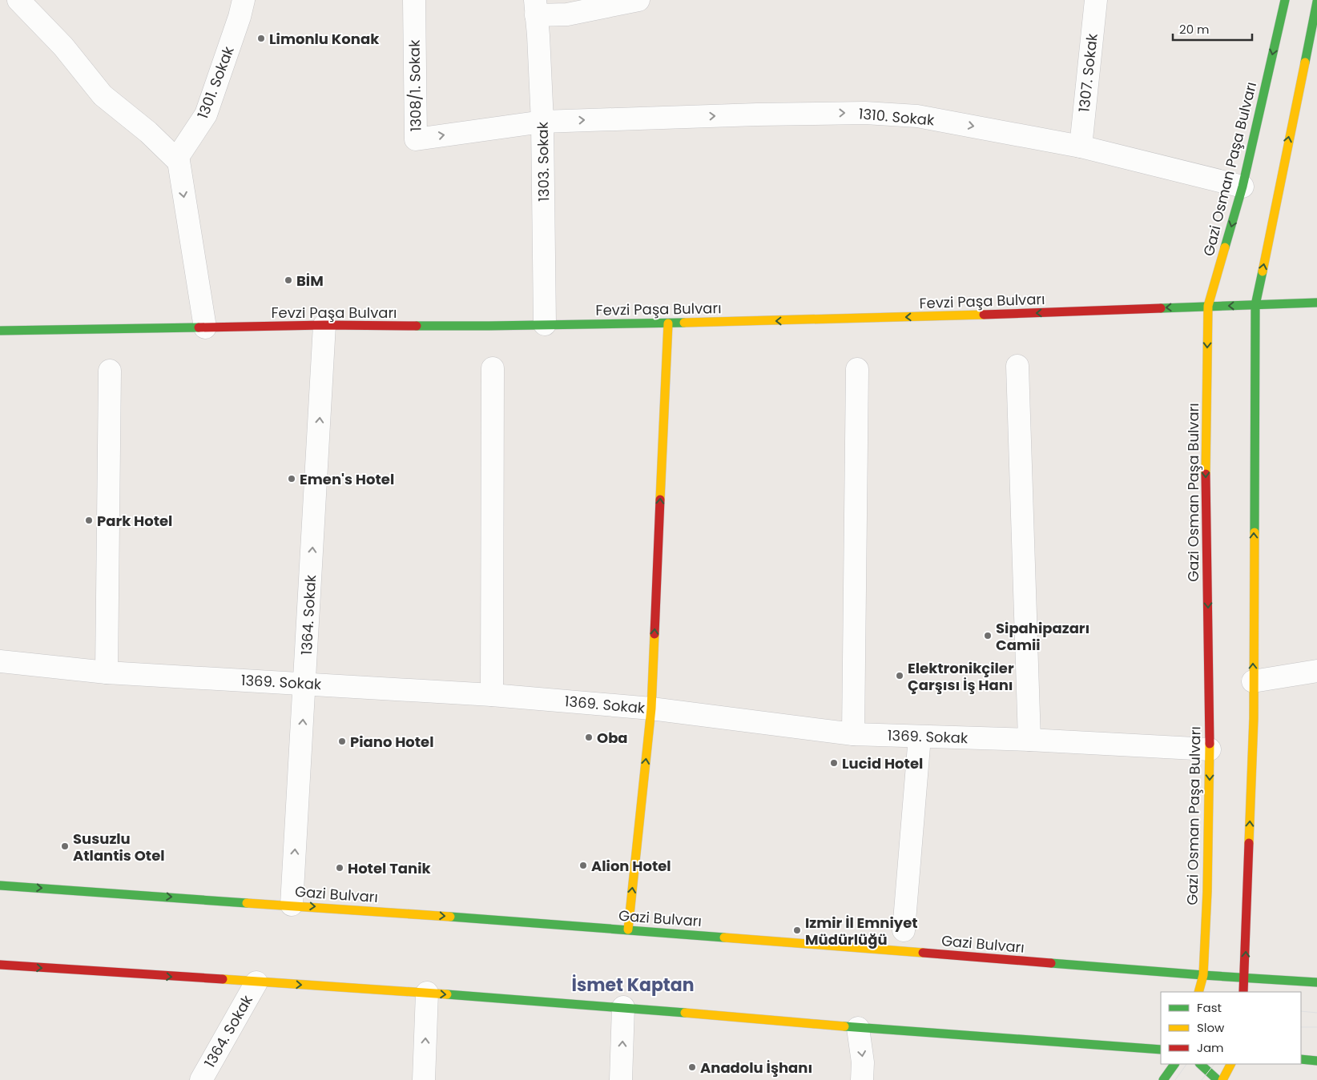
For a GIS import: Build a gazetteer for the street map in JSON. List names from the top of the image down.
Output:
{
  "streets": {
    "main road": ["Gazi Osman Paşa Bulvarı", "Fevzi Paşa Bulvarı", "Gazi Bulvarı"],
    "street": [
      "1307. Sokak",
      "1301. Sokak",
      "1308/1. Sokak",
      "1310. Sokak",
      "1303. Sokak",
      "1364. Sokak",
      "1369. Sokak"
    ]
  },
  "crossings": [
    ["1307. Sokak", "1310. Sokak"],
    ["1308/1. Sokak", "1310. Sokak"],
    ["1308/1. Sokak", "1303. Sokak"],
    ["1310. Sokak", "1303. Sokak"],
    ["1310. Sokak", "Gazi Osman Paşa Bulvarı"],
    ["1303. Sokak", "Fevzi Paşa Bulvarı"],
    ["Gazi Osman Paşa Bulvarı", "Fevzi Paşa Bulvarı"],
    ["Gazi Osman Paşa Bulvarı", "1369. Sokak"],
    ["Gazi Osman Paşa Bulvarı", "Gazi Bulvarı"],
    ["Fevzi Paşa Bulvarı", "1364. Sokak"],
    ["1364. Sokak", "1369. Sokak"],
    ["1364. Sokak", "Gazi Bulvarı"]
  ],
  "one_way": ["1310. Sokak", "Fevzi Paşa Bulvarı"],
  "districts": ["İsmet Kaptan"],
  "places": [
    "Limonlu Konak",
    "BİM",
    "Emen's Hotel",
    "Park Hotel",
    "Sipahipazarı Camii",
    "Elektronikçiler Çarşısı İş Hanı",
    "Oba",
    "Piano Hotel",
    "Lucid Hotel",
    "Susuzlu Atlantis Otel",
    "Alion Hotel",
    "Hotel Tanik",
    "Izmir İl Emniyet Müdürlüğü",
    "Anadolu İşhanı"
  ],
  "legend": ["Fast", "Slow", "Jam"],
  "scale_bar": "20 m"
}
